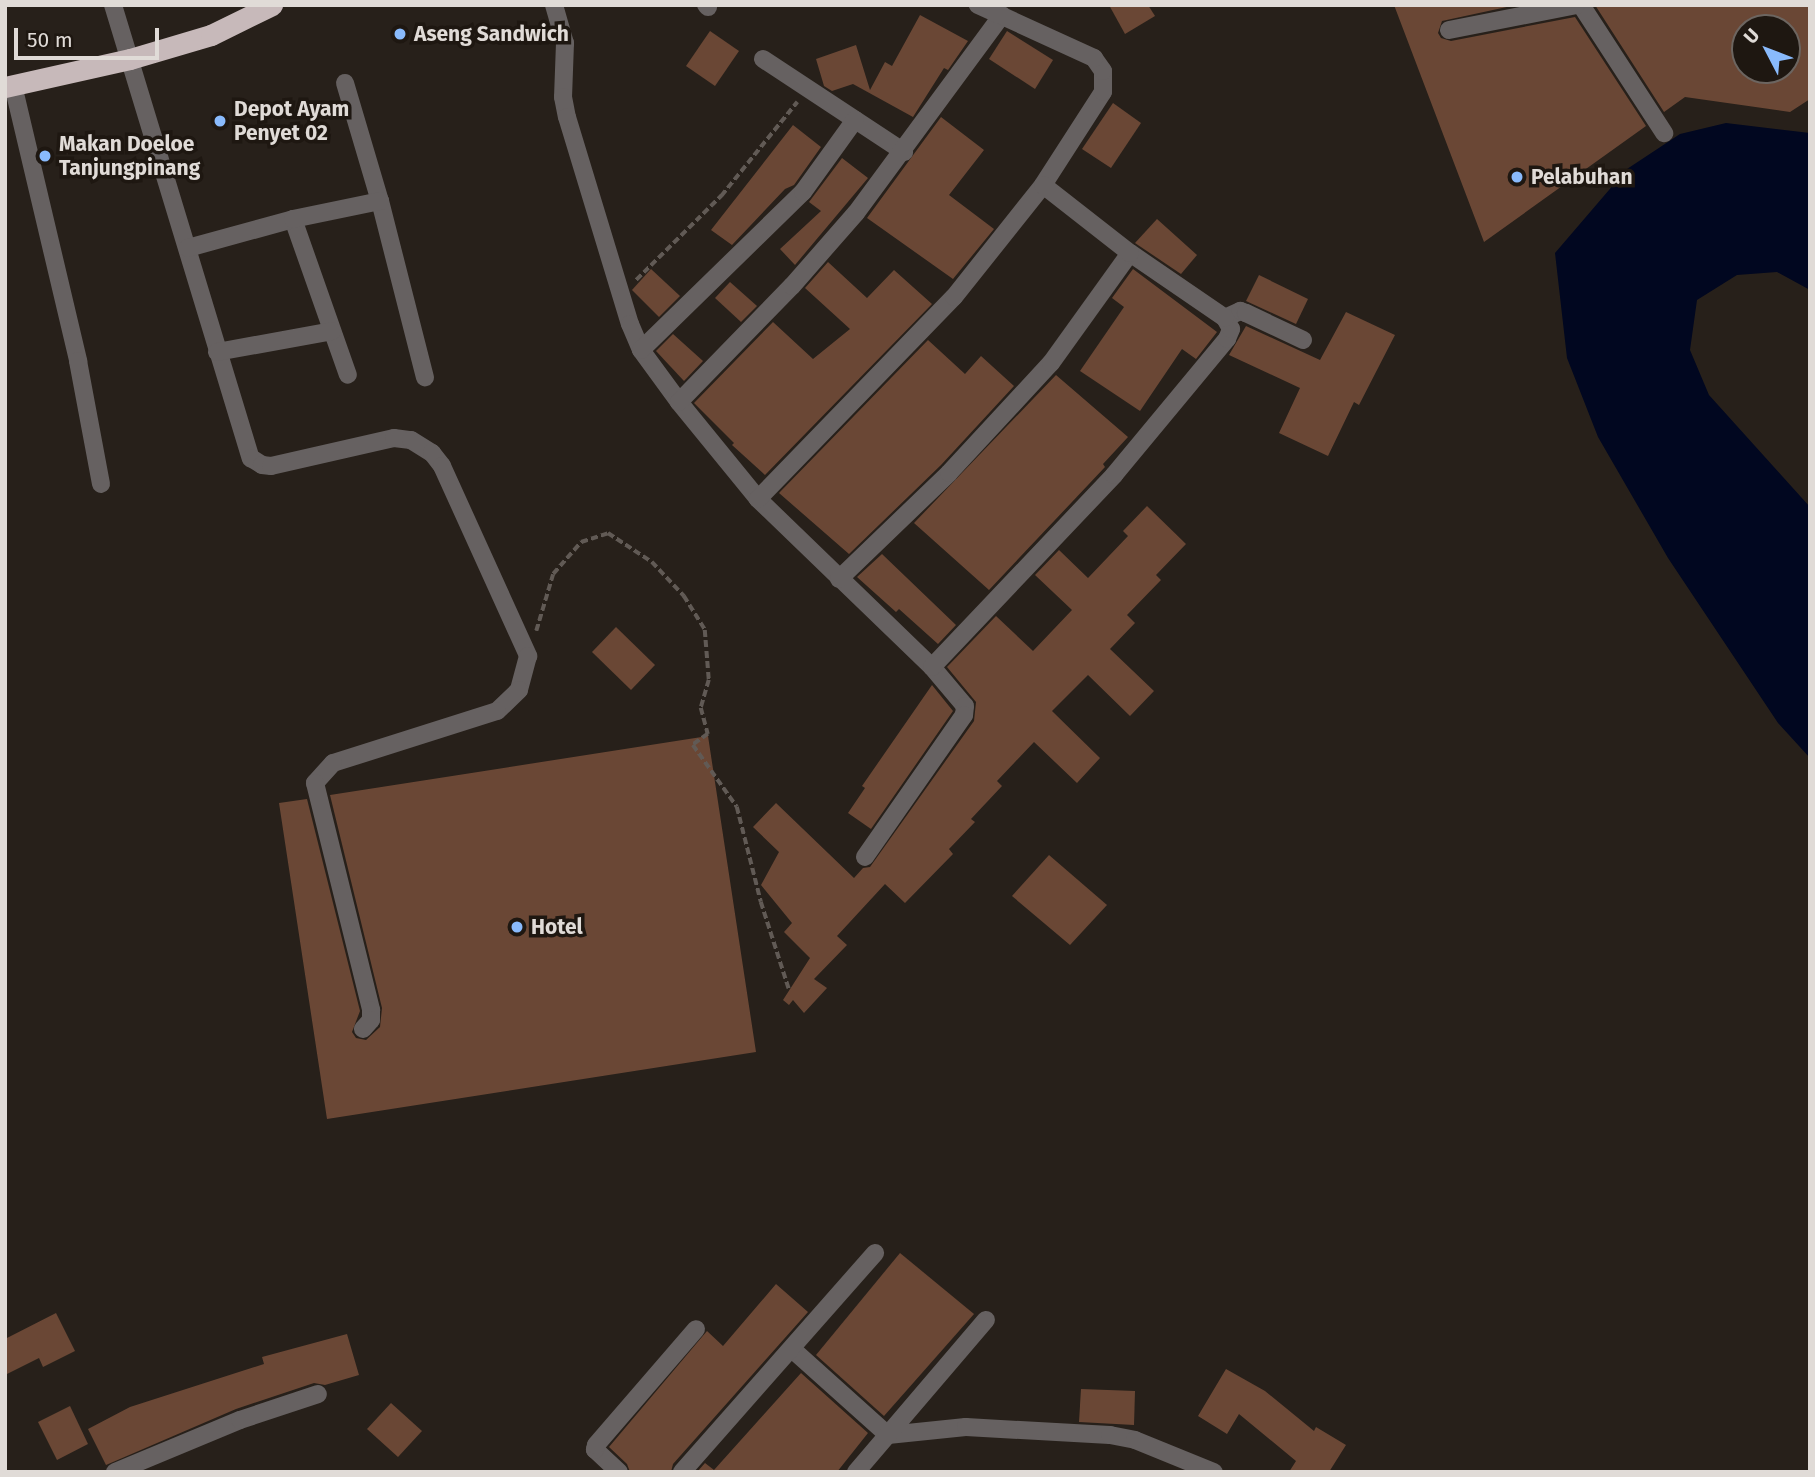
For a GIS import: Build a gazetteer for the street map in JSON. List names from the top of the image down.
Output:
{
  "places": [
    "Aseng Sandwich",
    "Depot Ayam Penyet 02",
    "Makan Doeloe Tanjungpinang",
    "Pelabuhan",
    "Hotel"
  ],
  "scale_bar": "50 m",
  "north": "top left"
}
